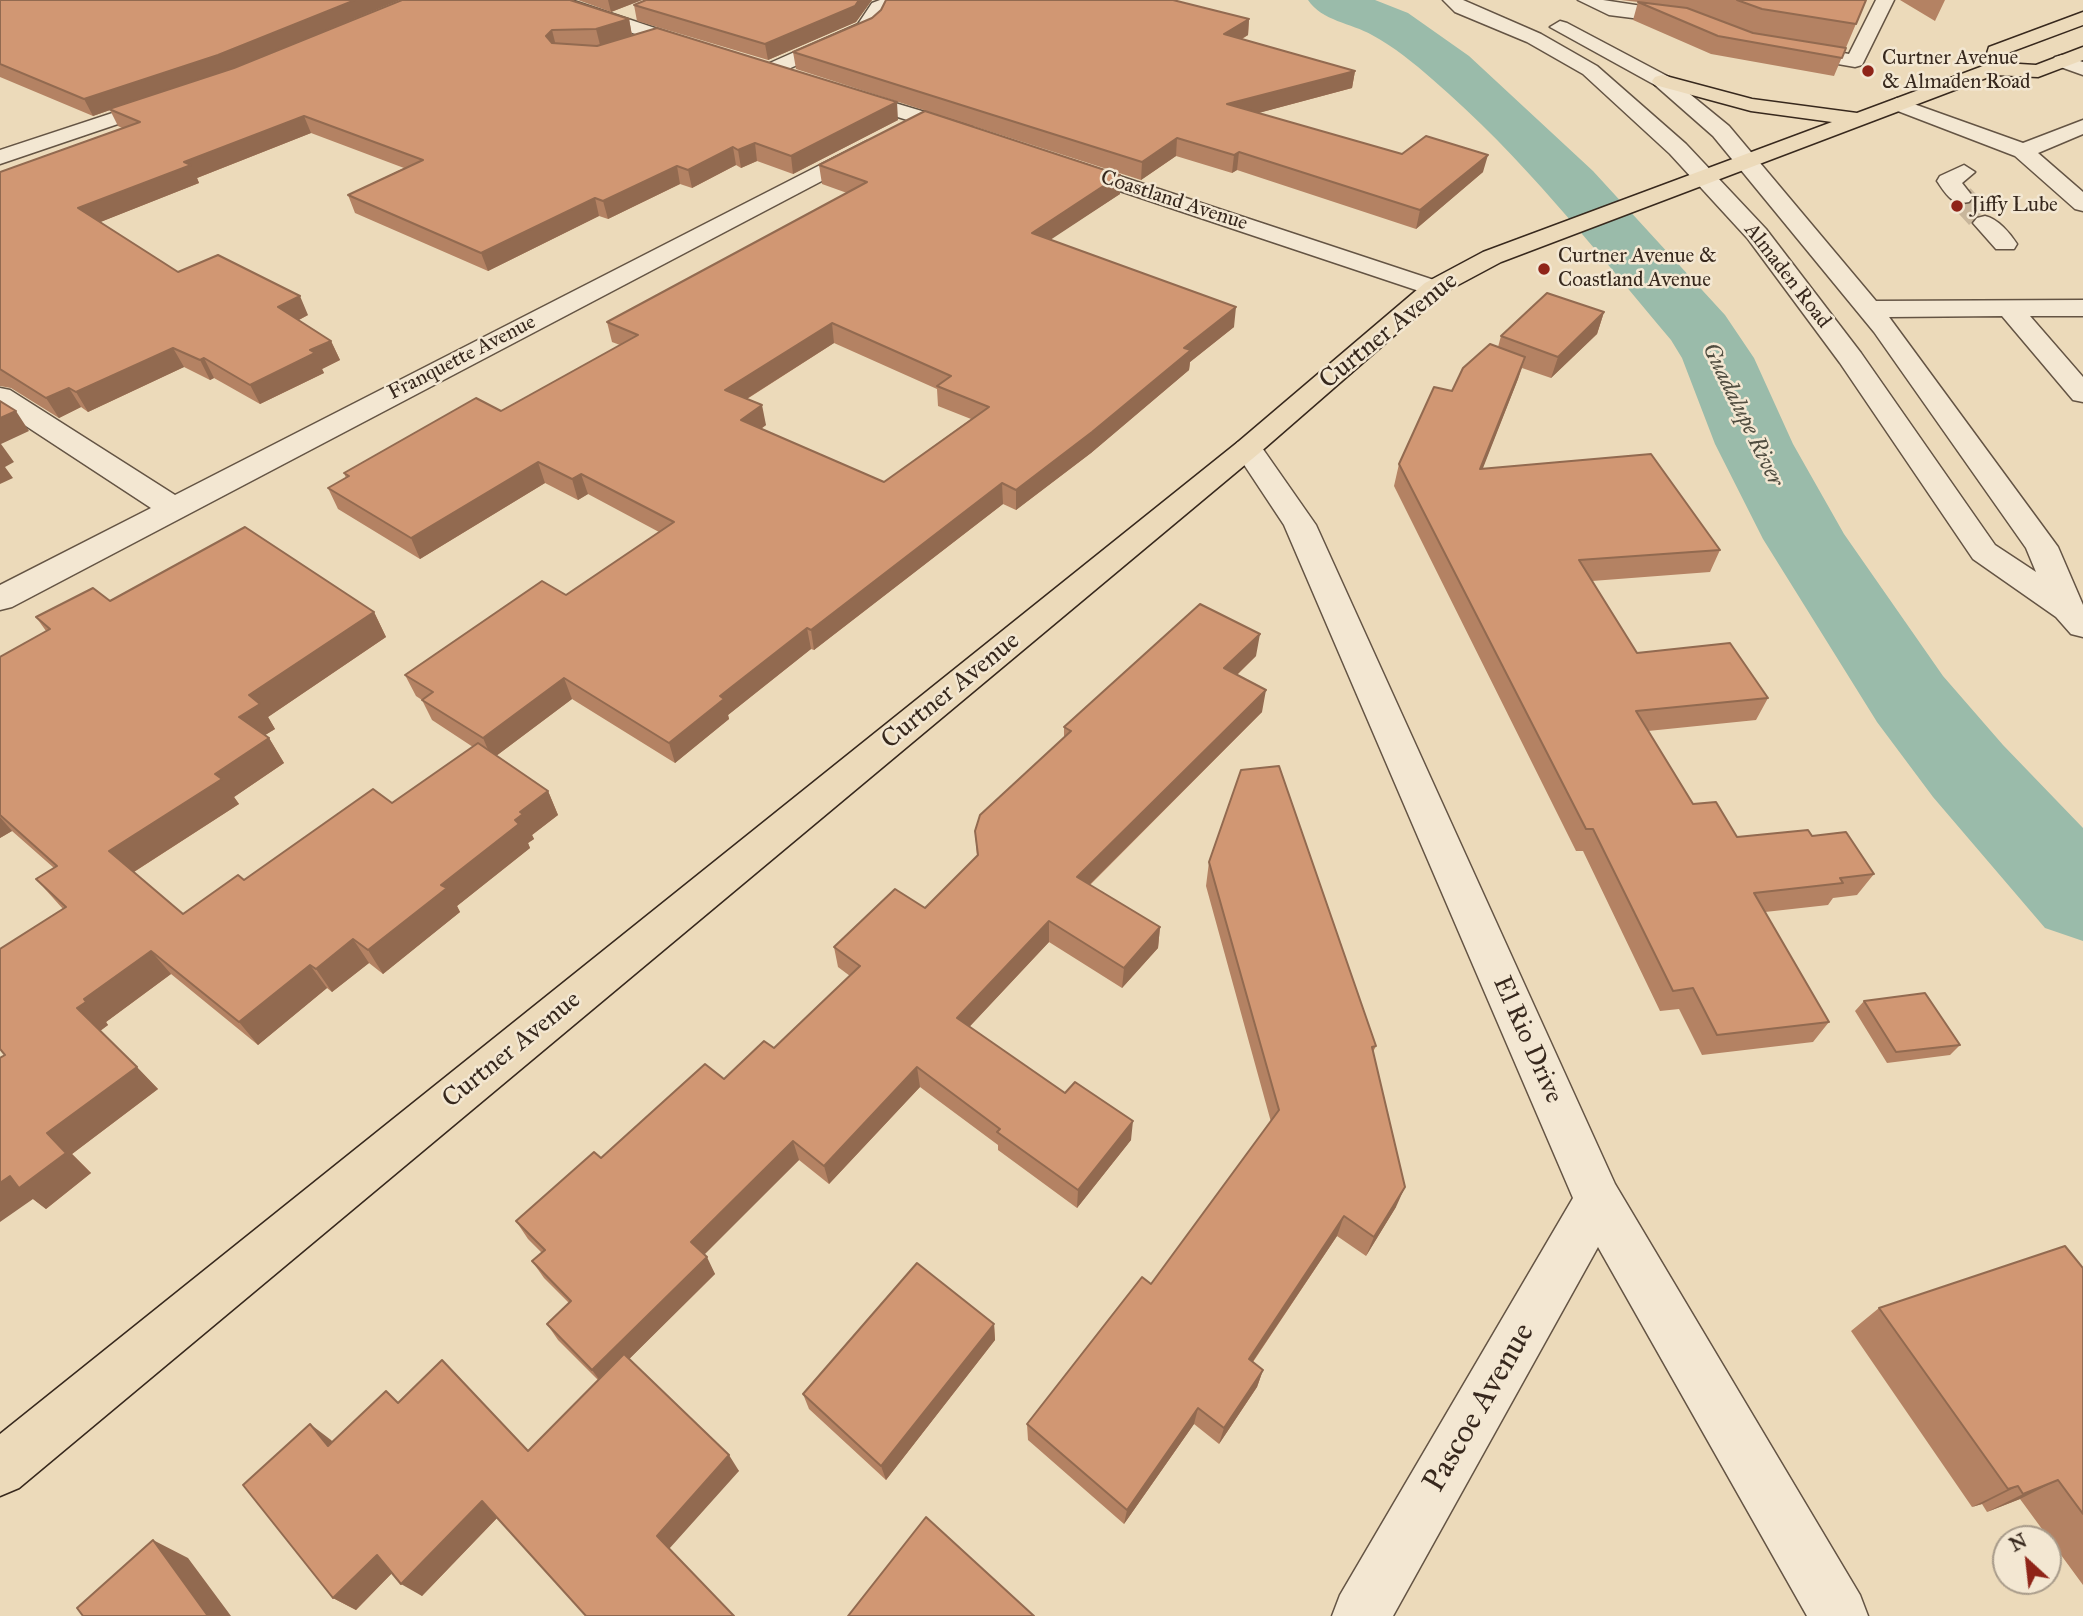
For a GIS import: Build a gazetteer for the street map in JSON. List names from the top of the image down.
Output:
{
  "streets": {
    "main road": ["Curtner Avenue"],
    "street": [
      "Coastland Avenue",
      "Almaden Road",
      "Franquette Avenue",
      "El Rio Drive",
      "Pascoe Avenue"
    ]
  },
  "crossings": [
    ["Coastland Avenue", "Curtner Avenue"],
    ["Almaden Road", "Curtner Avenue"],
    ["Curtner Avenue", "El Rio Drive"],
    ["El Rio Drive", "Pascoe Avenue"]
  ],
  "water": ["Guadalupe River"],
  "places": ["Curtner Avenue & Almaden Road", "Jiffy Lube", "Curtner Avenue & Coastland Avenue"],
  "north": "top left"
}
